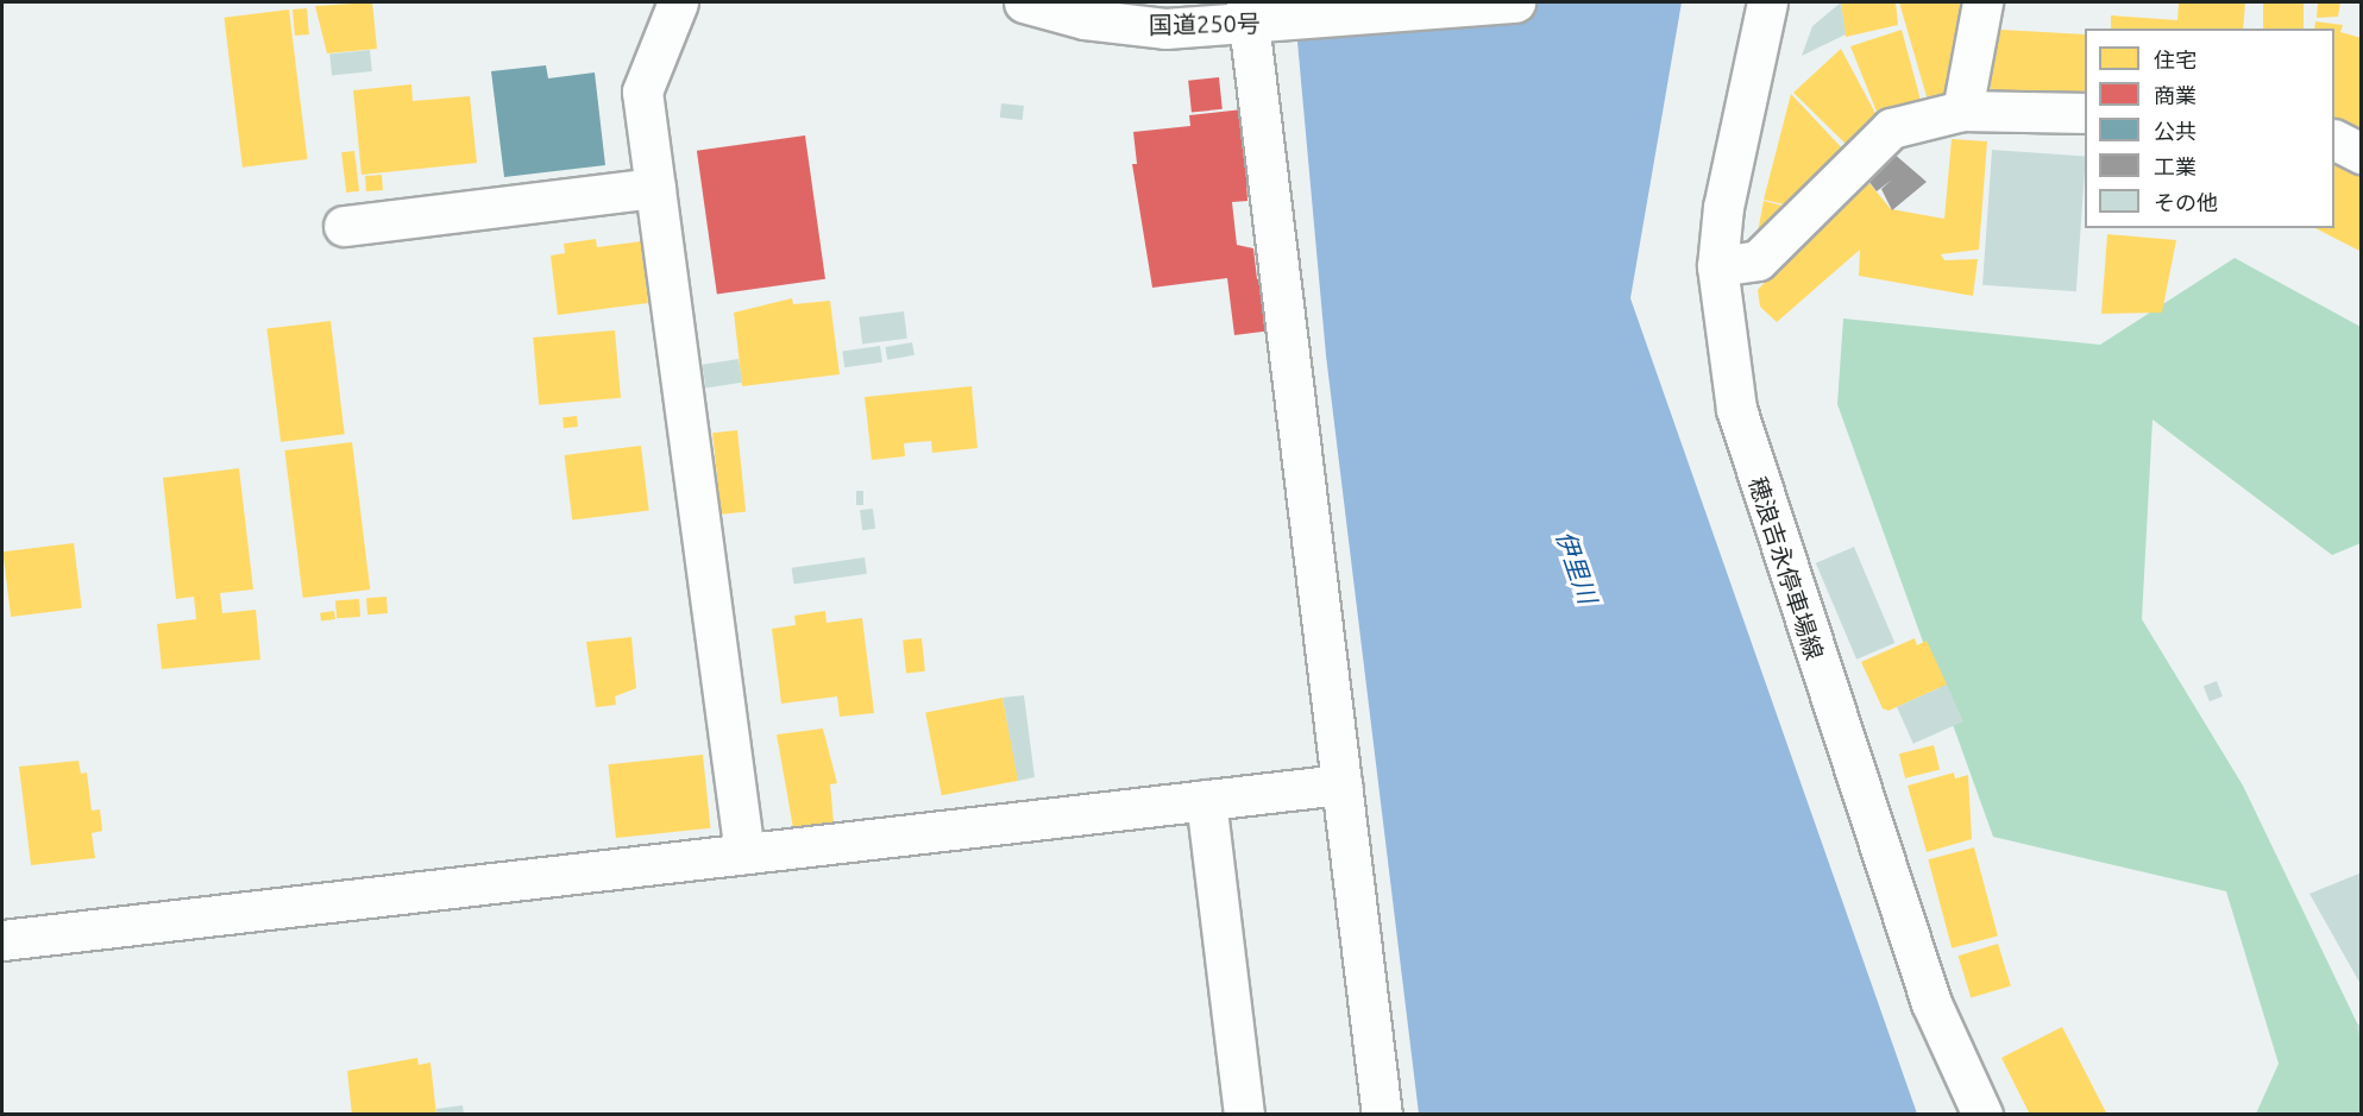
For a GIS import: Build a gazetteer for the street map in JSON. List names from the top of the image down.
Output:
{
  "streets": {
    "main road": ["国道250号", "穂浪吉永停車場線"]
  },
  "water": ["伊里川"],
  "legend": [
    "住宅",
    "商業",
    "公共",
    "工業",
    "その他"
  ]
}
